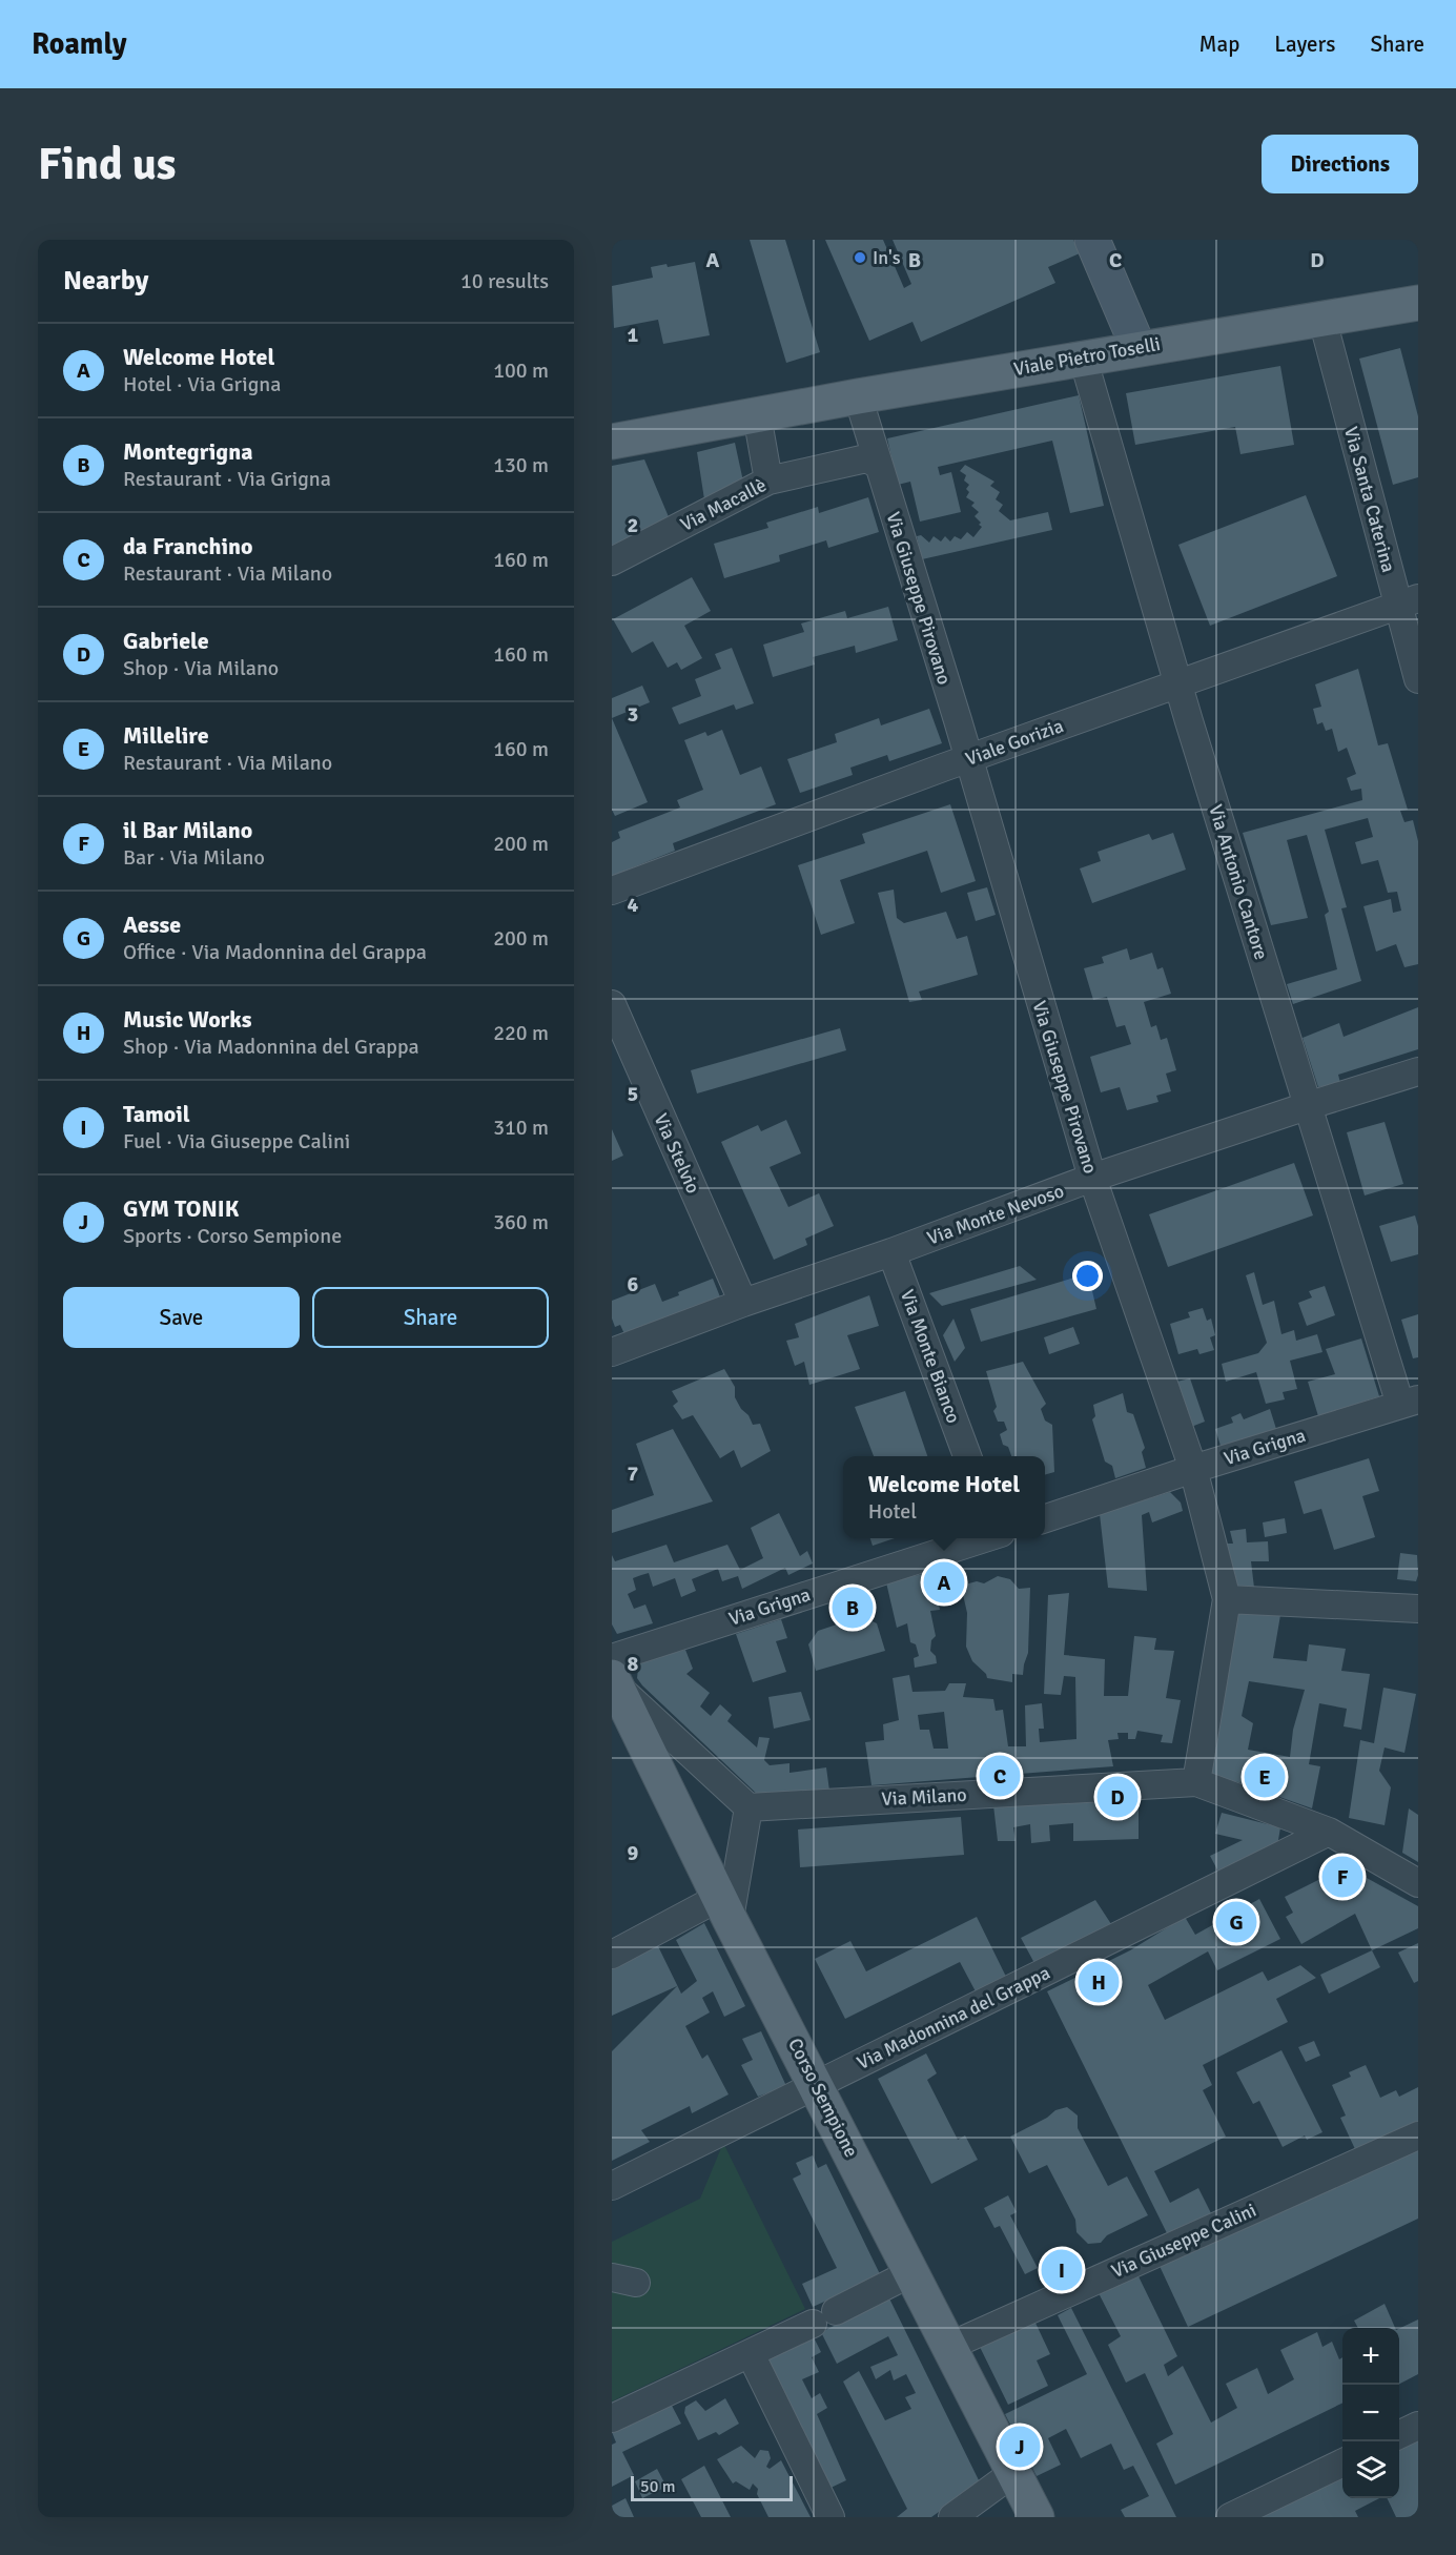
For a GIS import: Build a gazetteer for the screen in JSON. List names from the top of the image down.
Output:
{
  "streets": {
    "main road": ["Viale Pietro Toselli", "Corso Sempione"],
    "street": [
      "Via Santa Caterina",
      "Via Macallè",
      "Via Giuseppe Pirovano",
      "Viale Gorizia",
      "Via Antonio Cantore",
      "Via Stelvio",
      "Via Monte Nevoso",
      "Via Monte Bianco",
      "Via Grigna",
      "Via Milano",
      "Via Madonnina del Grappa",
      "Via Giuseppe Calini"
    ]
  },
  "crossings": [
    ["Viale Pietro Toselli", "Via Santa Caterina"],
    ["Viale Pietro Toselli", "Via Giuseppe Pirovano"],
    ["Viale Pietro Toselli", "Via Antonio Cantore"],
    ["Via Santa Caterina", "Viale Gorizia"],
    ["Via Macallè", "Via Giuseppe Pirovano"],
    ["Via Giuseppe Pirovano", "Viale Gorizia"],
    ["Via Giuseppe Pirovano", "Via Monte Nevoso"],
    ["Via Giuseppe Pirovano", "Via Grigna"],
    ["Via Giuseppe Pirovano", "Via Milano"],
    ["Viale Gorizia", "Via Antonio Cantore"],
    ["Via Antonio Cantore", "Via Monte Nevoso"],
    ["Via Antonio Cantore", "Via Grigna"],
    ["Via Stelvio", "Via Monte Nevoso"],
    ["Via Monte Nevoso", "Via Monte Bianco"],
    ["Via Grigna", "Corso Sempione"],
    ["Via Milano", "Via Madonnina del Grappa"],
    ["Via Madonnina del Grappa", "Corso Sempione"],
    ["Corso Sempione", "Via Giuseppe Calini"]
  ],
  "places": ["In's"],
  "scale_bar": "50 m",
  "page": {
    "header": "Roamly",
    "nav": ["Map", "Layers", "Share"],
    "buttons": [
      "Directions",
      ["Save", "Share"]
    ],
    "title": "Find us",
    "heading": ["Nearby", "10 results"],
    "list": [
      {
        "mark": "A",
        "name": "Welcome Hotel",
        "note": "Hotel · Via Grigna",
        "value": "100 m"
      },
      {
        "mark": "B",
        "name": "Montegrigna",
        "note": "Restaurant · Via Grigna",
        "value": "130 m"
      },
      {
        "mark": "C",
        "name": "da Franchino",
        "note": "Restaurant · Via Milano",
        "value": "160 m"
      },
      {
        "mark": "D",
        "name": "Gabriele",
        "note": "Shop · Via Milano",
        "value": "160 m"
      },
      {
        "mark": "E",
        "name": "Millelire",
        "note": "Restaurant · Via Milano",
        "value": "160 m"
      },
      {
        "mark": "F",
        "name": "il Bar Milano",
        "note": "Bar · Via Milano",
        "value": "200 m"
      },
      {
        "mark": "G",
        "name": "Aesse",
        "note": "Office · Via Madonnina del Grappa",
        "value": "200 m"
      },
      {
        "mark": "H",
        "name": "Music Works",
        "note": "Shop · Via Madonnina del Grappa",
        "value": "220 m"
      },
      {
        "mark": "I",
        "name": "Tamoil",
        "note": "Fuel · Via Giuseppe Calini",
        "value": "310 m"
      },
      {
        "mark": "J",
        "name": "GYM TONIK",
        "note": "Sports · Corso Sempione",
        "value": "360 m"
      }
    ],
    "popup": ["Welcome Hotel", "Hotel"],
    "pins": [
      "A",
      "B",
      "C",
      "E",
      "D",
      "F",
      "G",
      "H",
      "I",
      "J"
    ],
    "map_buttons": ["+", "−"],
    "scale": "50 m"
  },
  "grid": {
    "columns": [
      "A",
      "B",
      "C",
      "D"
    ],
    "rows": [
      "1",
      "2",
      "3",
      "4",
      "5",
      "6",
      "7",
      "8",
      "9"
    ]
  }
}
